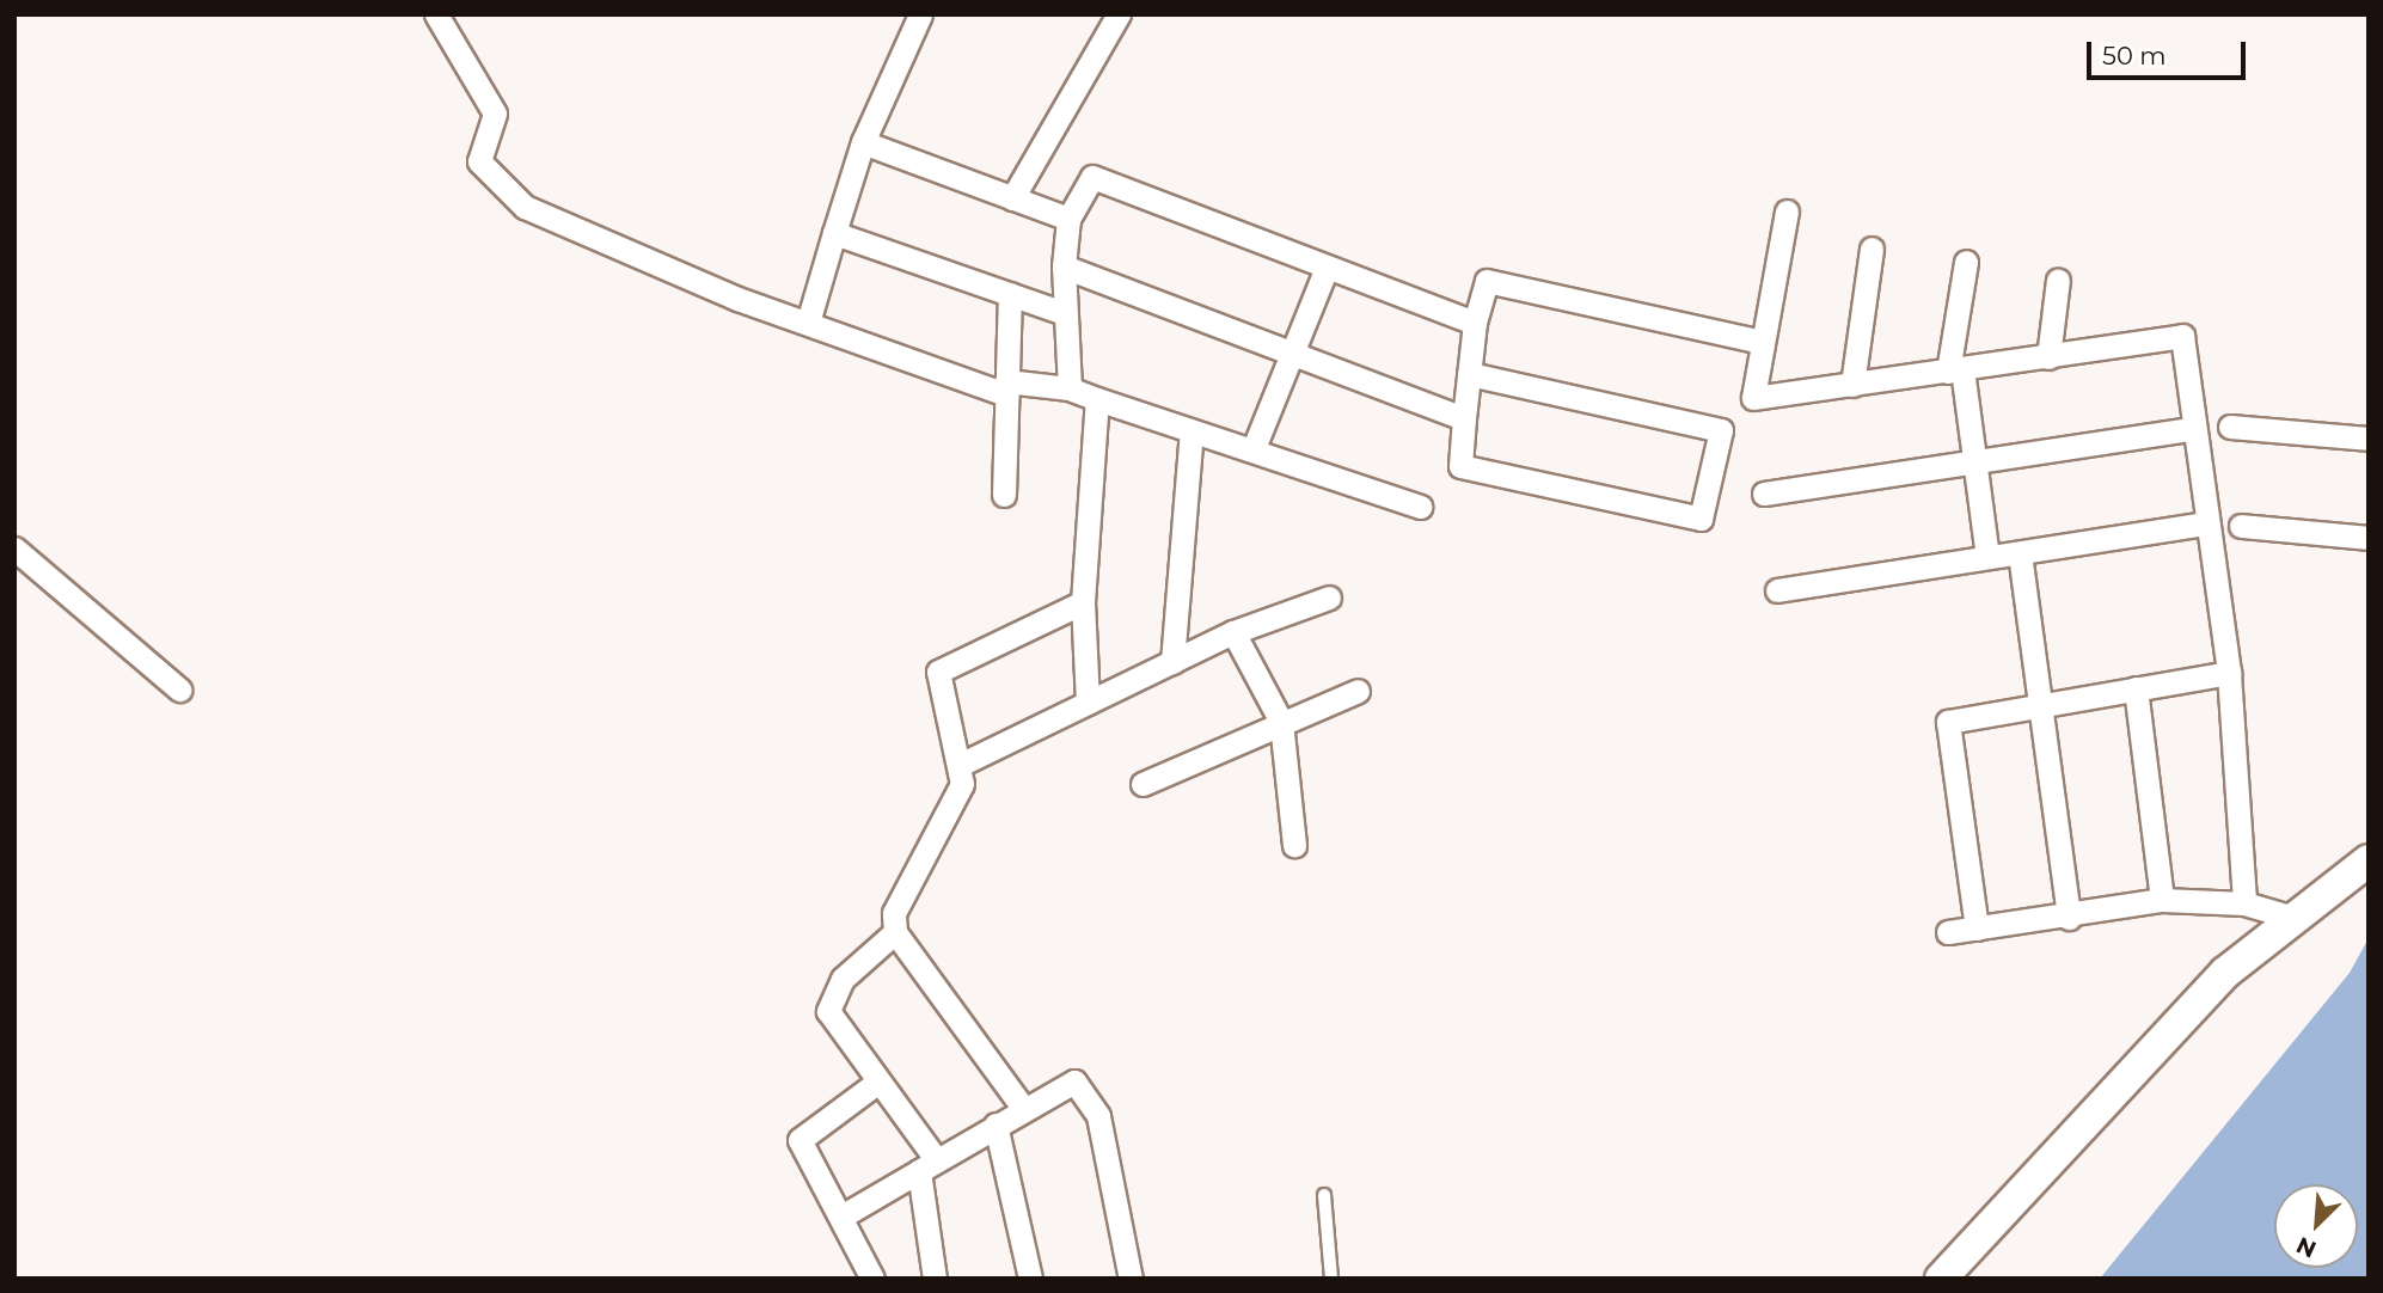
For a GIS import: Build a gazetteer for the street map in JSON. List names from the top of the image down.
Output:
{
  "scale_bar": "50 m",
  "north": "bottom left"
}
